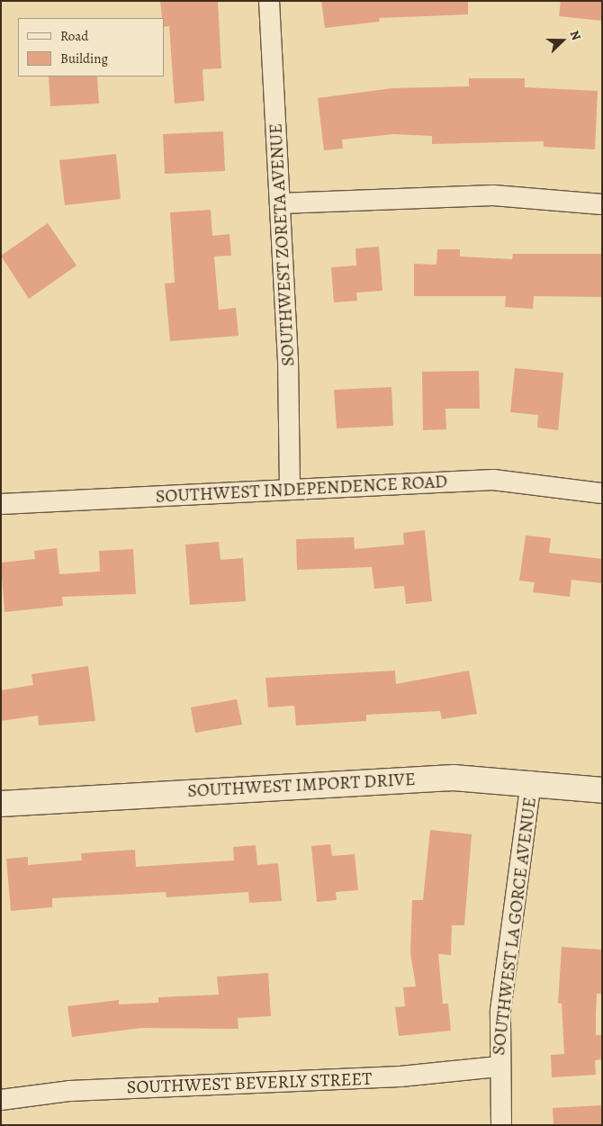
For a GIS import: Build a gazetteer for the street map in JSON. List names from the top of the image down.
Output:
{
  "streets": {
    "street": [
      "SOUTHWEST ZORETA AVENUE",
      "SOUTHWEST INDEPENDENCE ROAD",
      "SOUTHWEST IMPORT DRIVE",
      "SOUTHWEST LA GORCE AVENUE",
      "SOUTHWEST BEVERLY STREET"
    ]
  },
  "crossings": [
    ["SOUTHWEST ZORETA AVENUE", "SOUTHWEST INDEPENDENCE ROAD"],
    ["SOUTHWEST IMPORT DRIVE", "SOUTHWEST LA GORCE AVENUE"],
    ["SOUTHWEST LA GORCE AVENUE", "SOUTHWEST BEVERLY STREET"]
  ],
  "legend": ["Road", "Building"],
  "north": "right"
}
